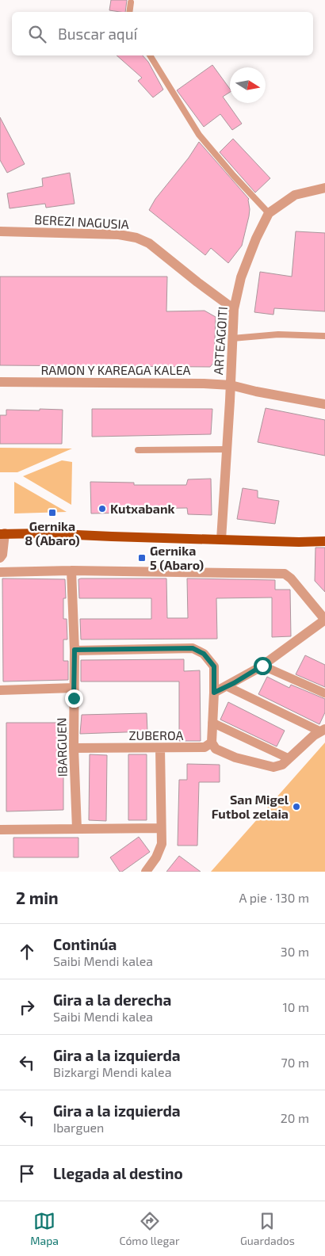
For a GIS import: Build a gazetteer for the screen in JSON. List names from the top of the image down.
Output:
{
  "streets": {
    "street": [
      "BEREZI NAGUSIA",
      "ARTEAGOITI",
      "RAMON Y KAREAGA KALEA",
      "ZUBEROA",
      "IBARGUEN"
    ]
  },
  "crossings": [
    ["BEREZI NAGUSIA", "ARTEAGOITI"],
    ["ARTEAGOITI", "RAMON Y KAREAGA KALEA"],
    ["ZUBEROA", "IBARGUEN"]
  ],
  "places": {
    "other": ["Kutxabank", "San Migel Futbol zelaia"],
    "transit": ["Gernika 8 (Abaro)", "Gernika 5 (Abaro)"]
  },
  "north": "right",
  "page": {
    "search": "Buscar aquí",
    "heading": ["2 min", "A pie · 130 m"],
    "list": [
      ["Continúa", "Saibi Mendi kalea", "30 m"],
      ["Gira a la derecha", "Saibi Mendi kalea", "10 m"],
      ["Gira a la izquierda", "Bizkargi Mendi kalea", "70 m"],
      ["Gira a la izquierda", "Ibarguen", "20 m"],
      "Llegada al destino"
    ],
    "nav": ["Mapa", "Cómo llegar", "Guardados"]
  }
}
